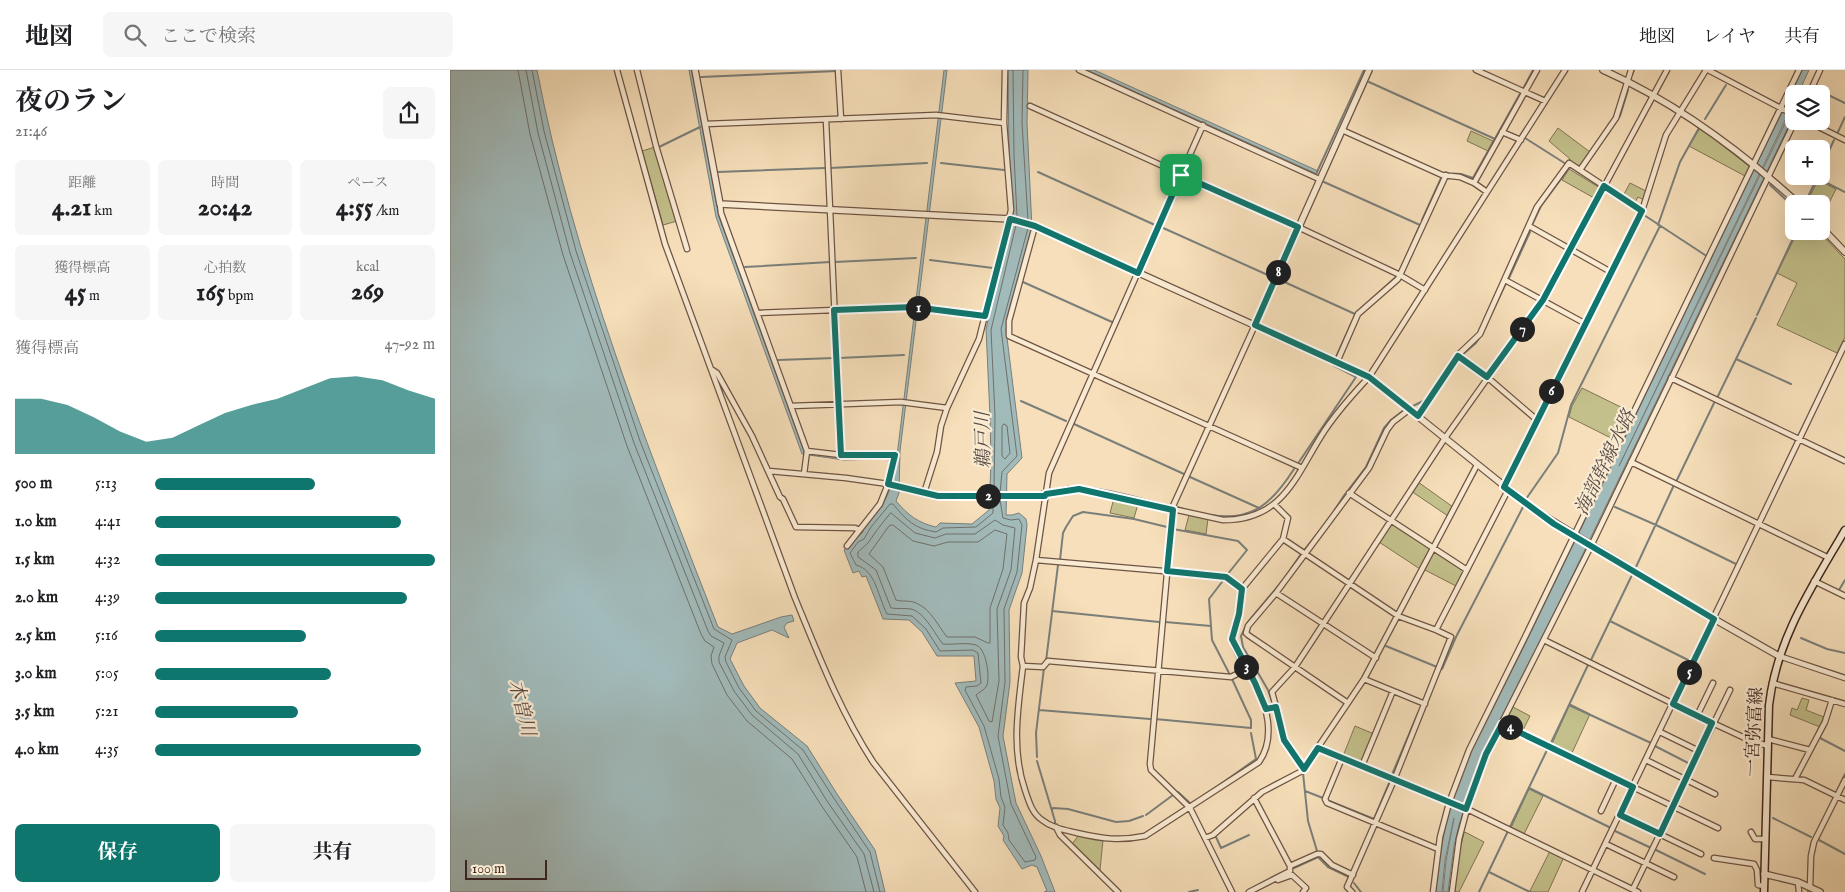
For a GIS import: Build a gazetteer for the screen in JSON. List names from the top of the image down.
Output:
{
  "streets": {
    "main road": ["一宮弥富線"]
  },
  "water": ["鵜戸川", "海部幹線水路", "木曽川"],
  "scale_bar": "100 m",
  "page": {
    "header": "地図",
    "search": "ここで検索",
    "nav": ["地図", "レイヤ", "共有"],
    "heading": ["夜のラン", "21:46"],
    "map_buttons": ["+", "−"],
    "stats": [
      ["距離", "4.21 km"],
      ["時間", "20:42"],
      ["ペース", "4:55 /km"],
      ["獲得標高", "45 m"],
      ["心拍数", "165 bpm"],
      ["kcal", "269"]
    ],
    "pins": [
      "8",
      "1",
      "7",
      "6",
      "2",
      "3",
      "5",
      "4"
    ],
    "chart": ["獲得標高", "47–92 m"],
    "list": [
      {
        "name": "500 m",
        "note": "5:13"
      },
      {
        "name": "1.0 km",
        "note": "4:41"
      },
      {
        "name": "1.5 km",
        "note": "4:32"
      },
      {
        "name": "2.0 km",
        "note": "4:39"
      },
      {
        "name": "2.5 km",
        "note": "5:16"
      },
      {
        "name": "3.0 km",
        "note": "5:05"
      },
      {
        "name": "3.5 km",
        "note": "5:21"
      },
      {
        "name": "4.0 km",
        "note": "4:35"
      }
    ],
    "buttons": ["保存", "共有"],
    "scale": "100 m"
  }
}
